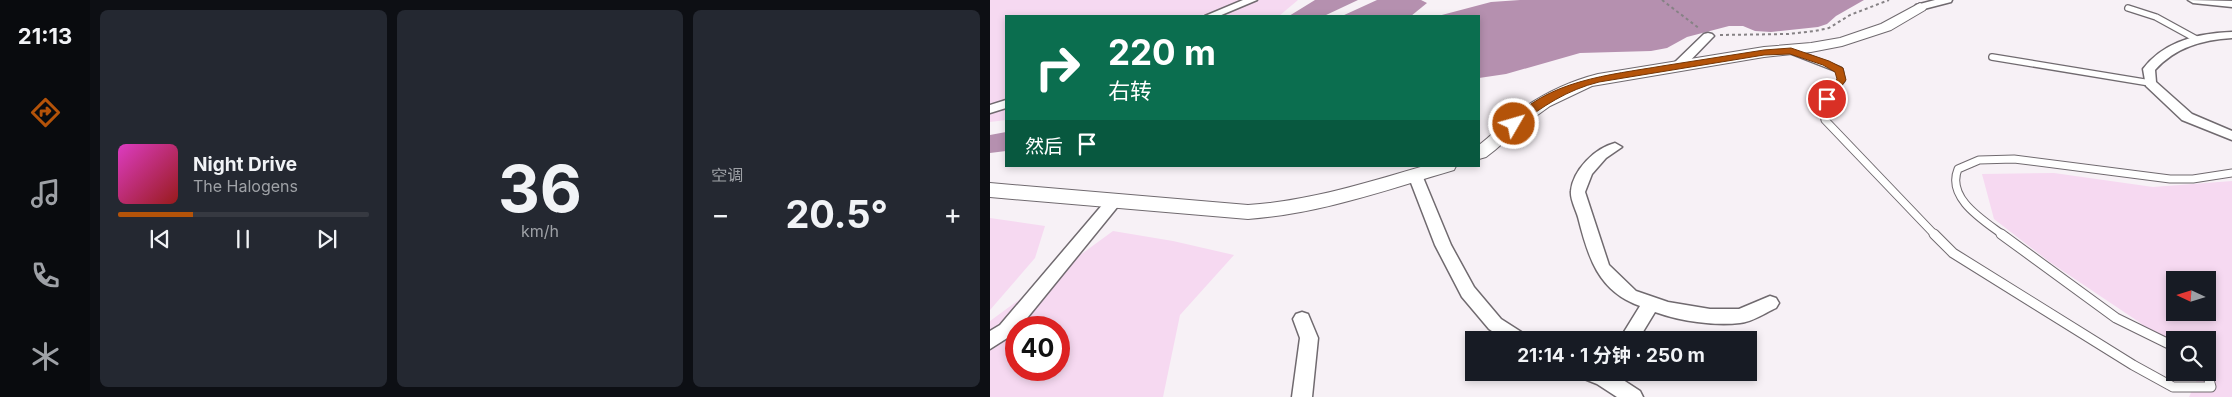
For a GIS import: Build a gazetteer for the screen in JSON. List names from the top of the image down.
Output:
{
  "north": "left",
  "page": {
    "tabs": "21:13",
    "tile": [
      ["36", "km/h"],
      "空调"
    ],
    "turn": ["220 m", "右转"],
    "then": "然后",
    "song": ["Night Drive", "The Halogens"],
    "heat": ["−", "20.5°", "+"],
    "limit": "40",
    "trip": "21:14 · 1 分钟 · 250 m"
  }
}
